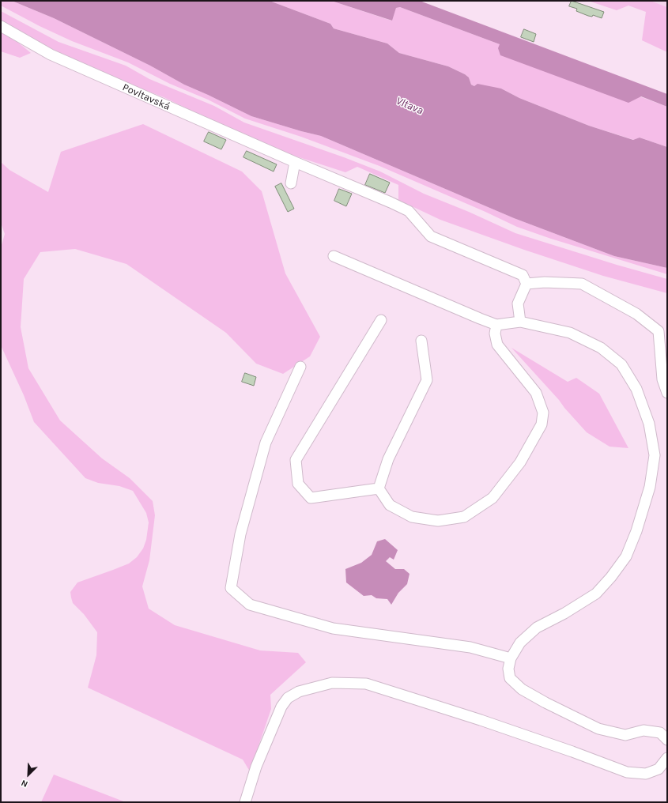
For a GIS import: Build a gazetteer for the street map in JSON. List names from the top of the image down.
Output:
{
  "streets": {
    "lane": ["Povltavská"]
  },
  "water": ["Vltava"],
  "north": "bottom left"
}
